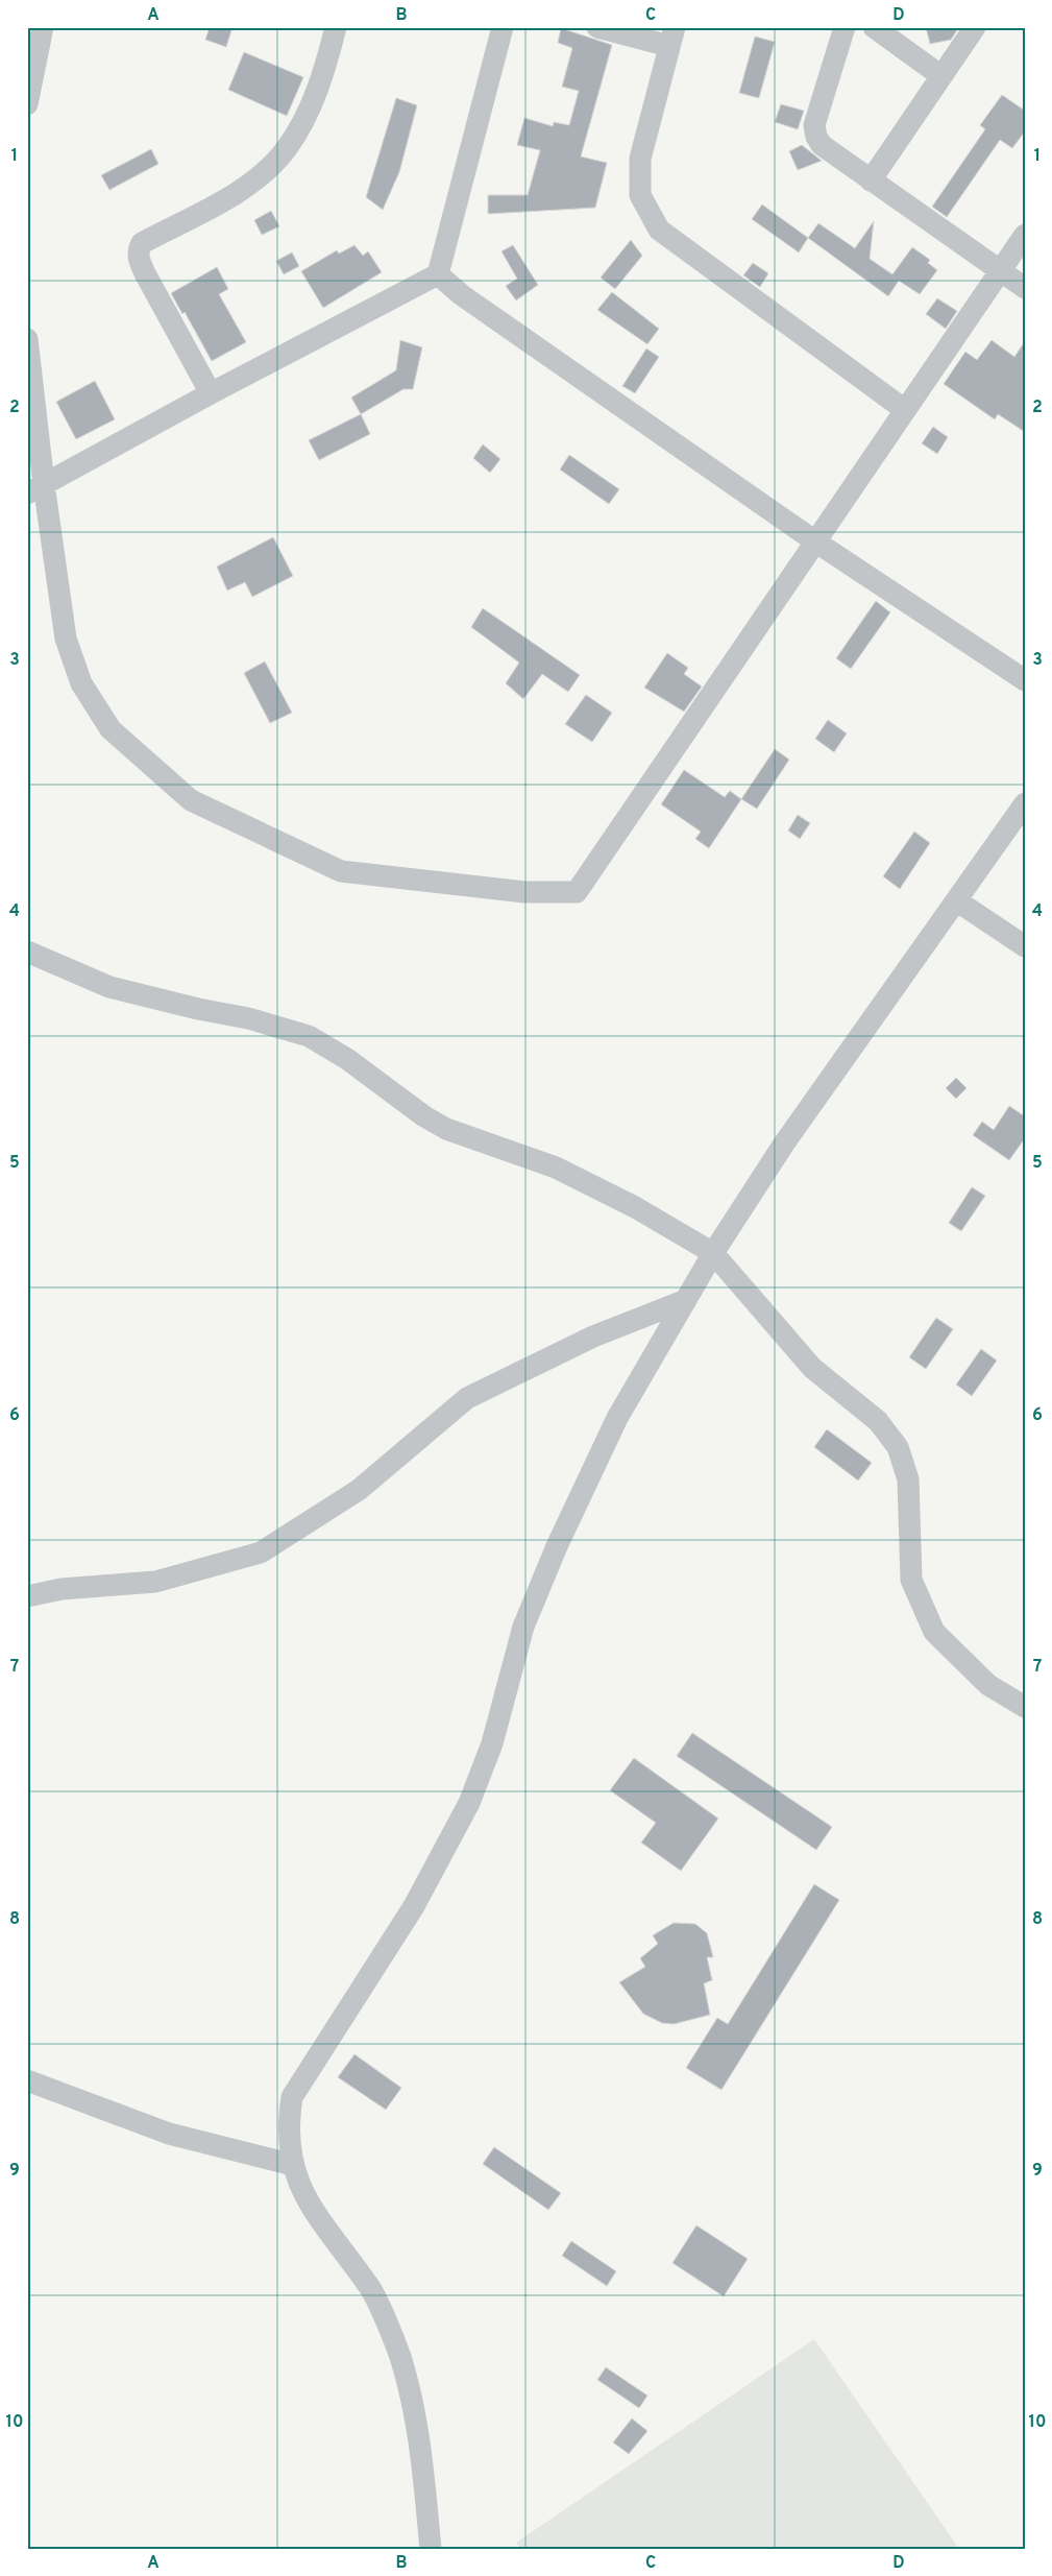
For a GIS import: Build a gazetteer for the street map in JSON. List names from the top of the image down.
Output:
{
  "grid": {
    "columns": [
      "A",
      "B",
      "C",
      "D"
    ],
    "rows": [
      "1",
      "2",
      "3",
      "4",
      "5",
      "6",
      "7",
      "8",
      "9",
      "10"
    ]
  }
}
